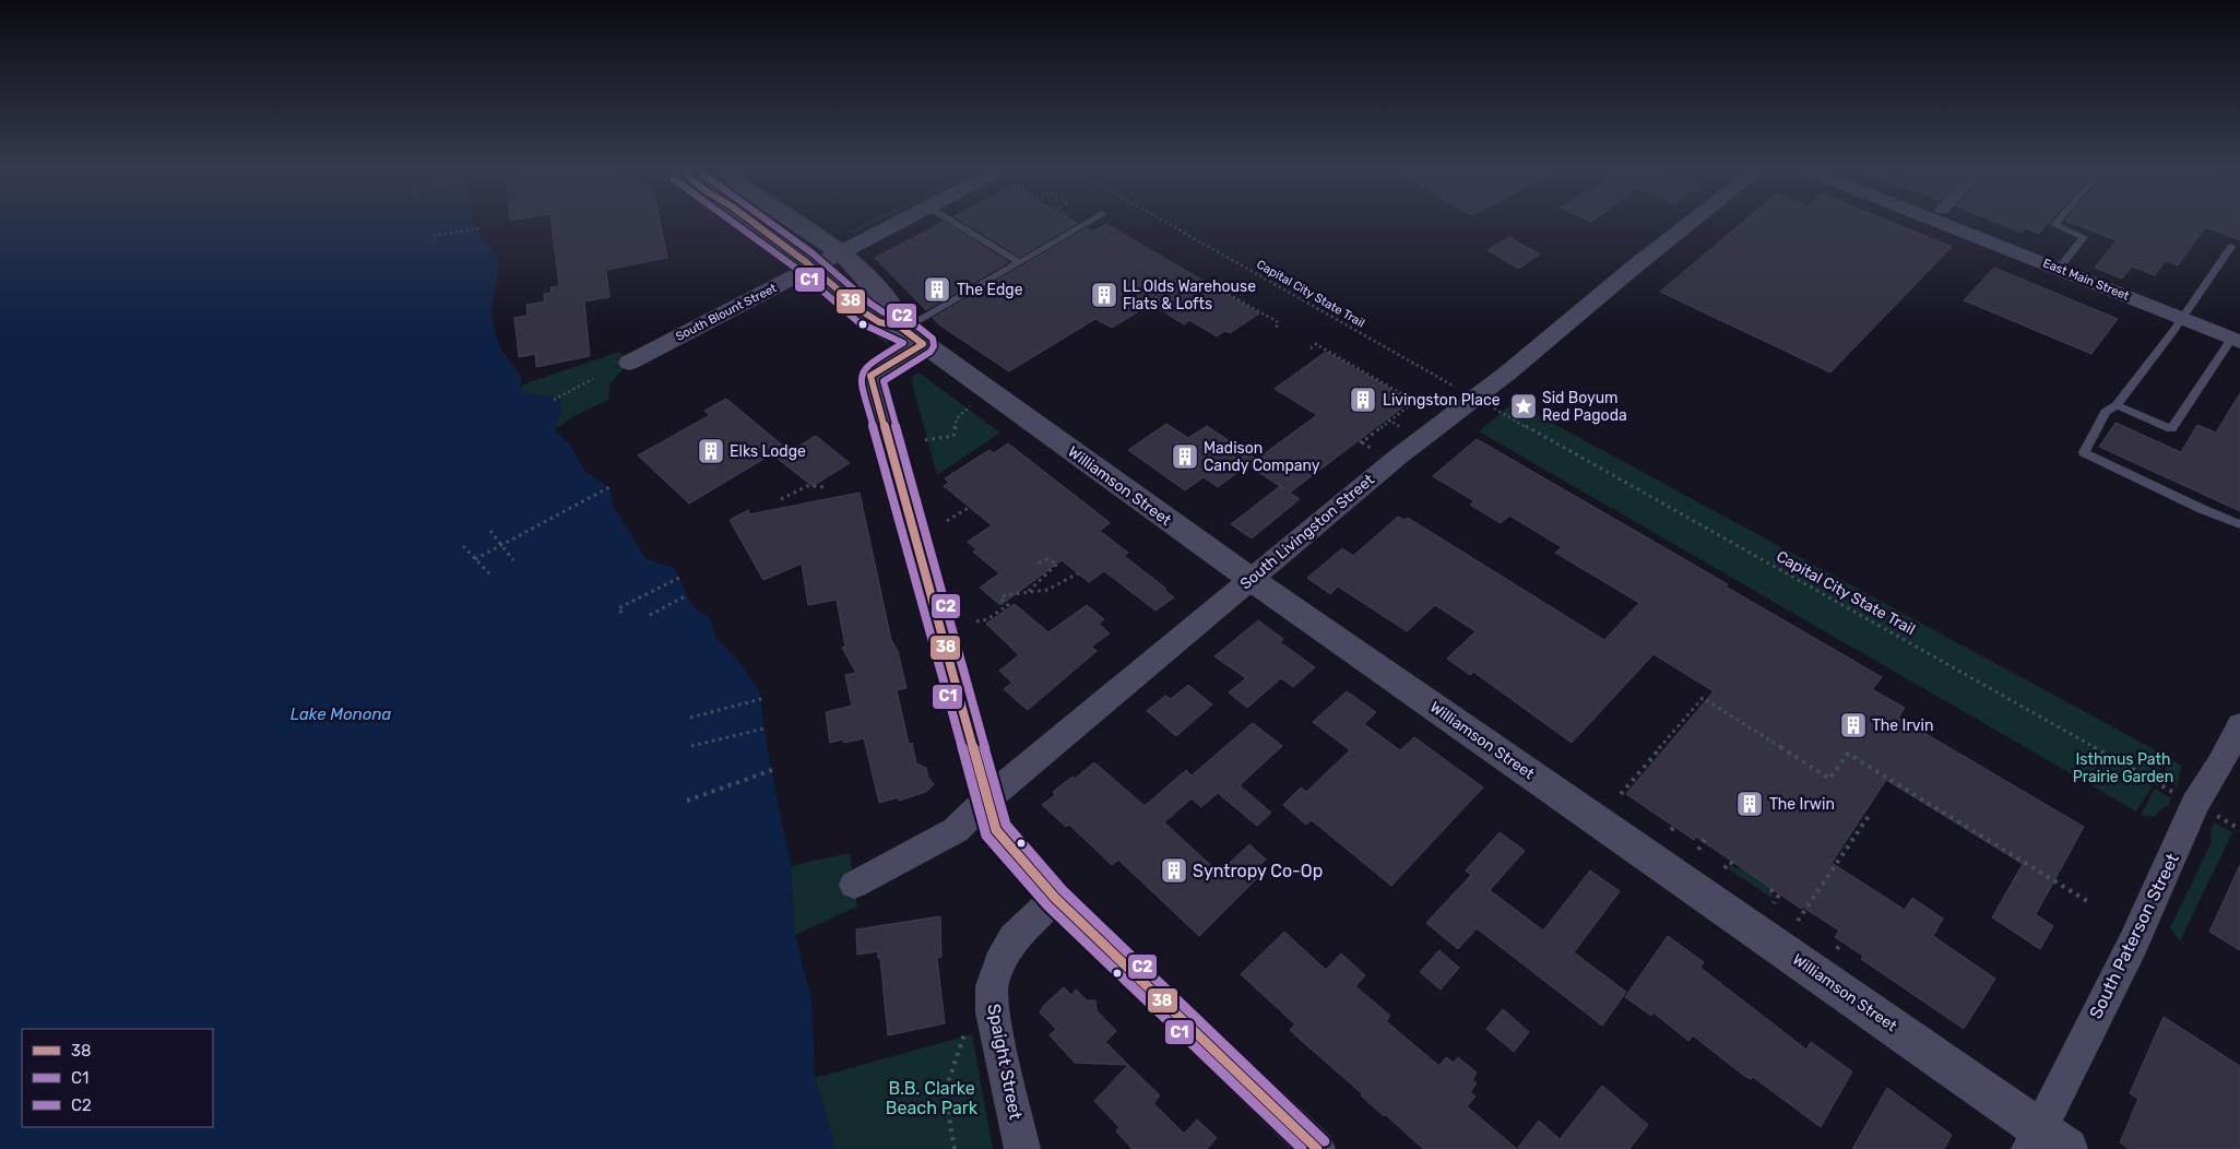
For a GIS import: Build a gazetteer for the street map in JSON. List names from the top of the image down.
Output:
{
  "streets": {
    "street": [
      "East Main Street",
      "South Blount Street",
      "Williamson Street",
      "South Livingston Street",
      "South Paterson Street",
      "Spaight Street"
    ],
    "path": ["Capital City State Trail"]
  },
  "crossings": [
    ["South Blount Street", "Williamson Street"],
    ["Williamson Street", "South Livingston Street"],
    ["Williamson Street", "South Paterson Street"]
  ],
  "water": ["Lake Monona"],
  "parks": ["Isthmus Path Prairie Garden", "B.B. Clarke Beach Park"],
  "places": {
    "building": [
      "The Edge",
      "LL Olds Warehouse Flats & Lofts",
      "Livingston Place",
      "Elks Lodge",
      "Madison Candy Company",
      "The Irvin",
      "The Irwin",
      "Syntropy Co-Op"
    ],
    "place": ["Sid Boyum Red Pagoda"]
  },
  "lines": ["transit line 38", "transit line C1", "transit line C2"],
  "legend": ["38", "C1", "C2"]
}
